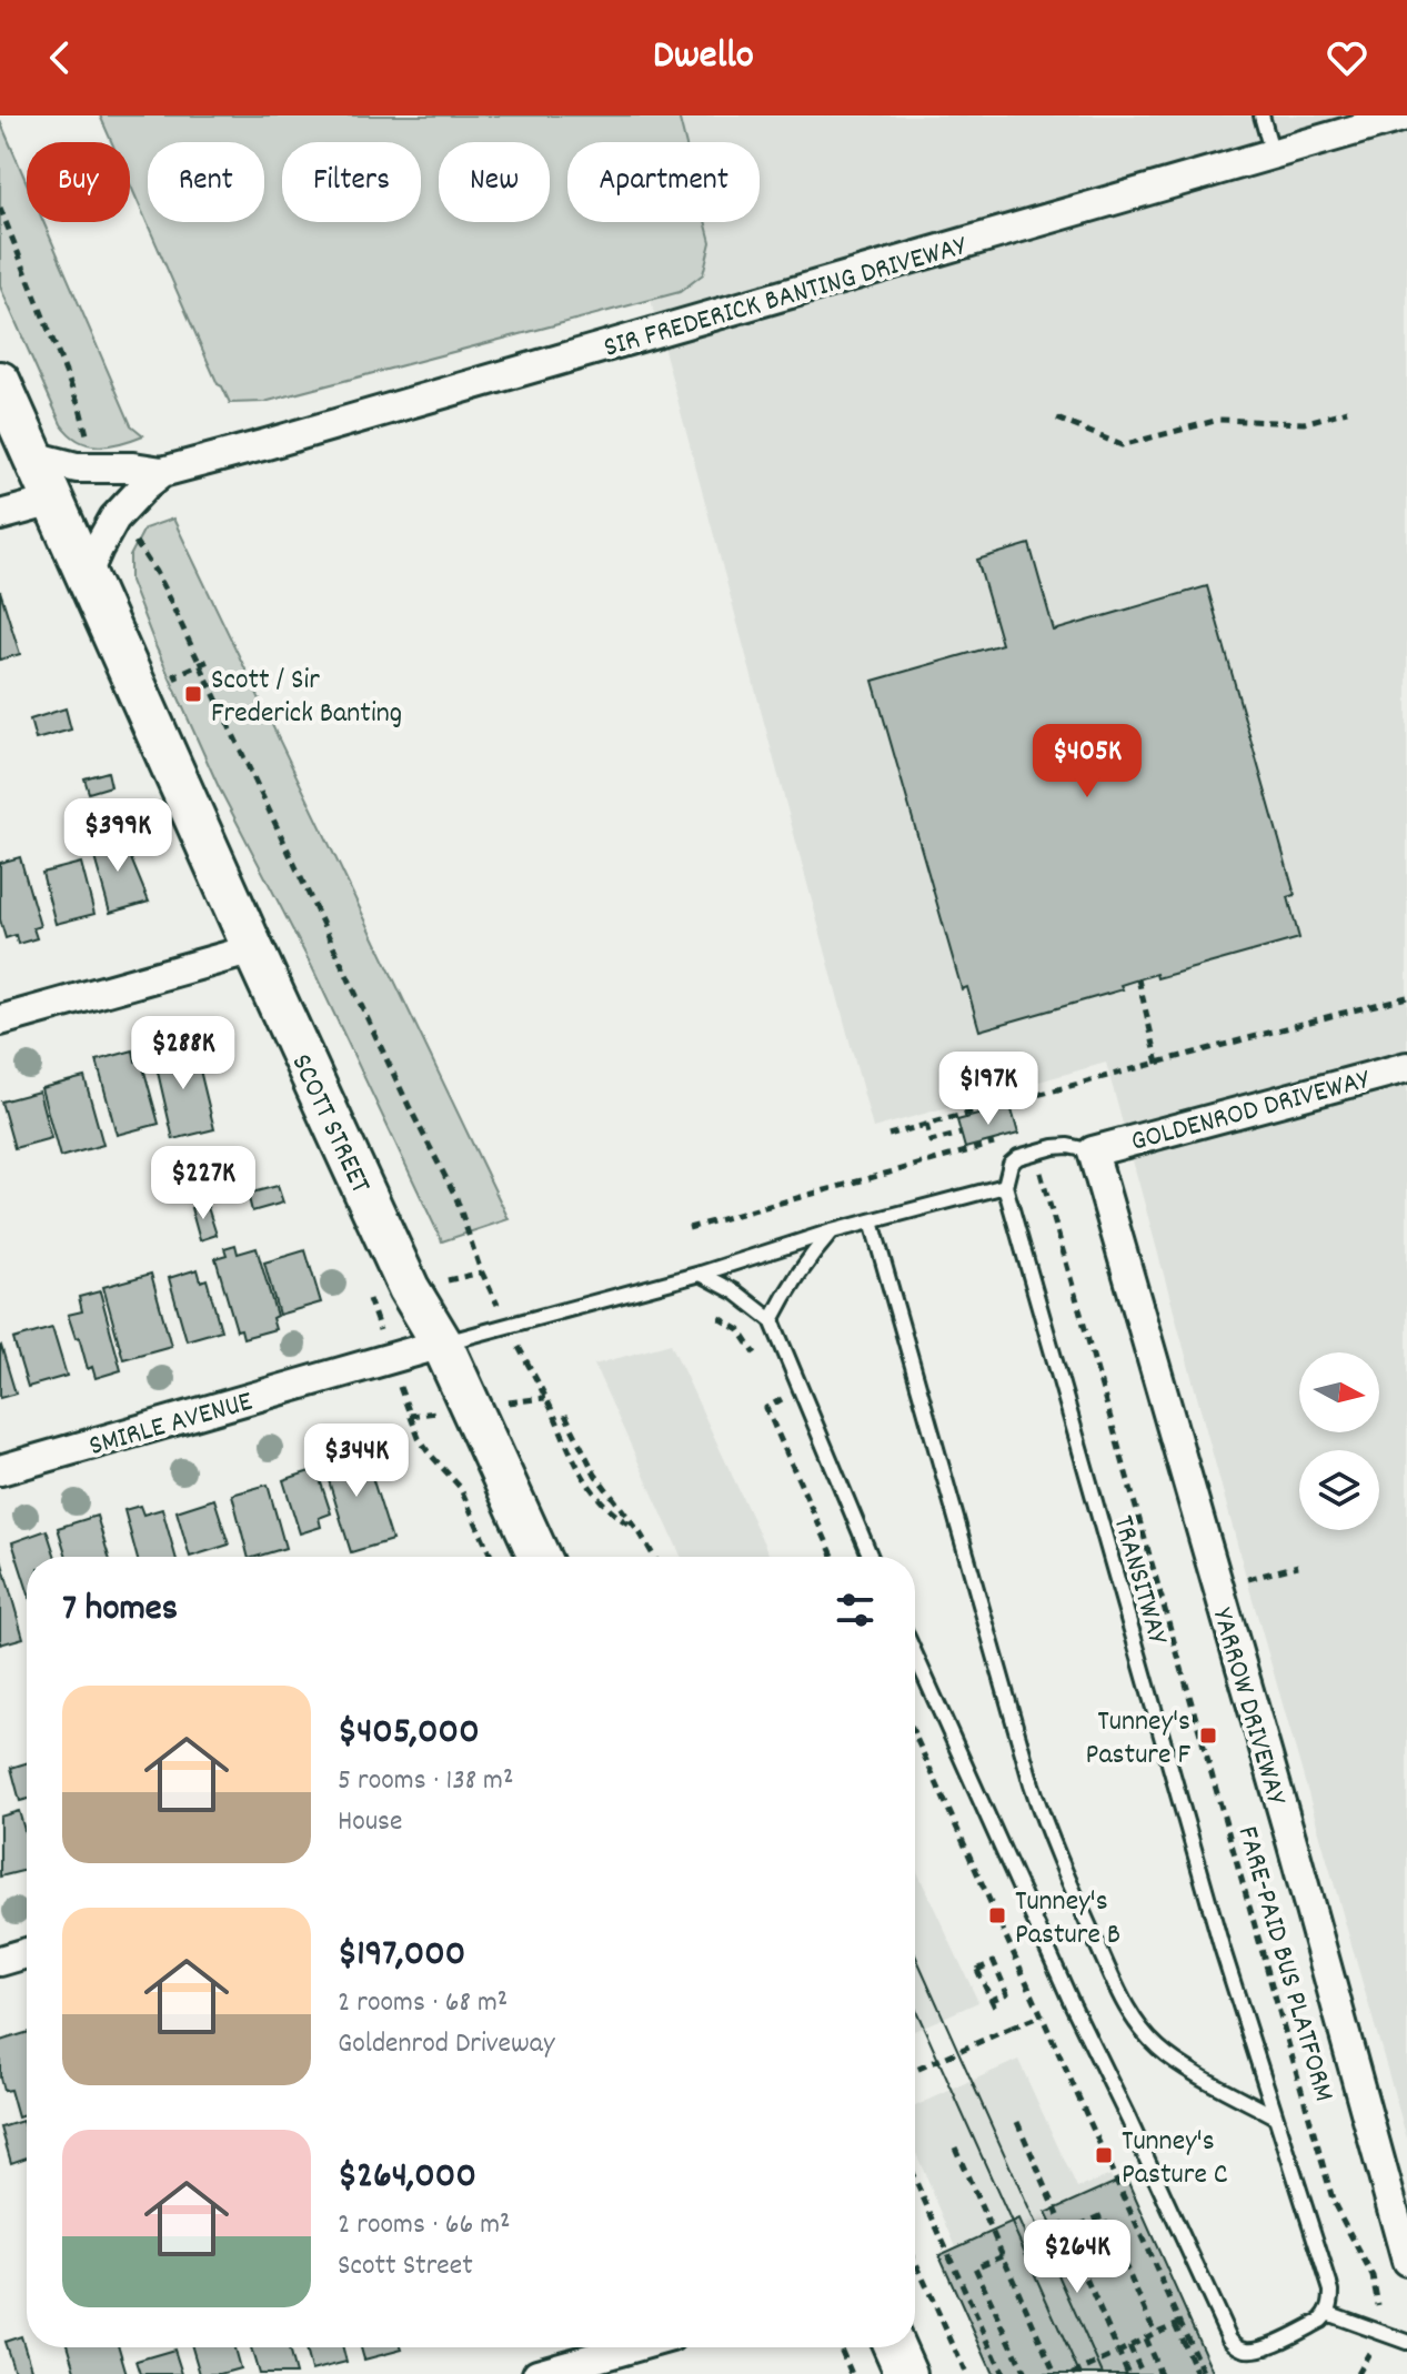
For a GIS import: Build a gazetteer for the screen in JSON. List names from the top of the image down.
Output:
{
  "streets": {
    "main road": ["SCOTT STREET"],
    "street": [
      "SIR FREDERICK BANTING DRIVEWAY",
      "GOLDENROD DRIVEWAY",
      "SMIRLE AVENUE",
      "YARROW DRIVEWAY"
    ],
    "lane": ["TRANSITWAY"],
    "path": ["FARE-PAID BUS PLATFORM"]
  },
  "crossings": [
    ["SIR FREDERICK BANTING DRIVEWAY", "SCOTT STREET"],
    ["GOLDENROD DRIVEWAY", "YARROW DRIVEWAY"],
    ["SCOTT STREET", "SMIRLE AVENUE"]
  ],
  "places": {
    "transit": [
      "Scott / Sir Frederick Banting",
      "Tunney's Pasture F",
      "Tunney's Pasture B",
      "Tunney's Pasture C"
    ]
  },
  "north": "right",
  "page": {
    "header": "Dwello",
    "chip": [
      "Buy",
      "Rent",
      "Filters",
      "New",
      "Apartment"
    ],
    "price": [
      "$405K",
      "$399K",
      "$288K",
      "$197K",
      "$227K",
      "$344K",
      "$264K"
    ],
    "heading": "7 homes",
    "list": [
      {
        "name": "$405,000",
        "note": "5 rooms · 138 m² · House"
      },
      {
        "name": "$197,000",
        "note": "2 rooms · 68 m² · Goldenrod Driveway"
      },
      {
        "name": "$264,000",
        "note": "2 rooms · 66 m² · Scott Street"
      }
    ]
  }
}
